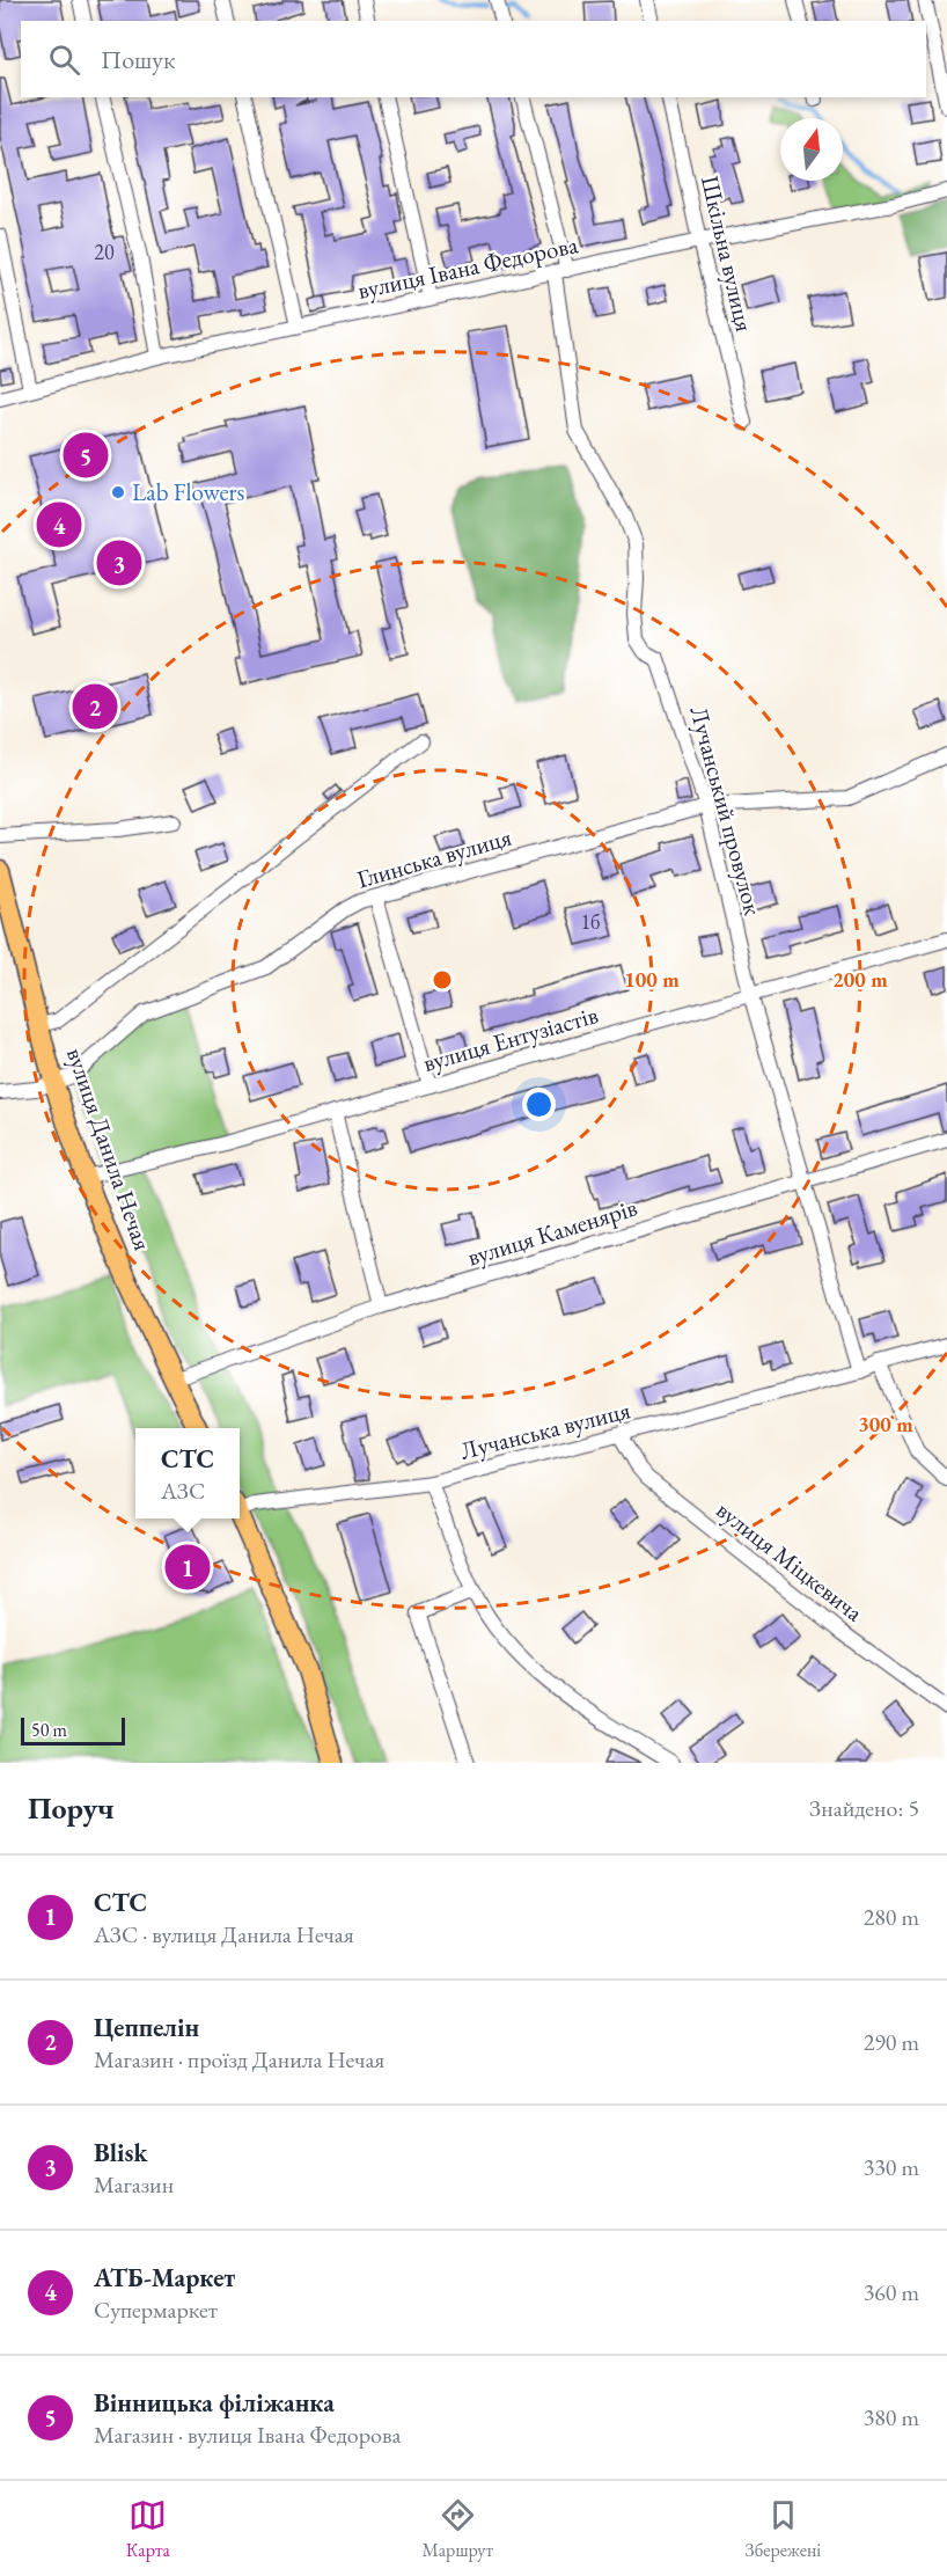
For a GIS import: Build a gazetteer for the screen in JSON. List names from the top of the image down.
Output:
{
  "streets": {
    "main road": ["вулиця Данила Нечая"],
    "street": [
      "Шкільна вулиця",
      "вулиця Івана Федорова",
      "Лучанський провулок",
      "Глинська вулиця",
      "вулиця Ентузіастів",
      "вулиця Каменярів",
      "Лучанська вулиця",
      "вулиця Міцкевича"
    ]
  },
  "crossings": [
    ["Шкільна вулиця", "вулиця Івана Федорова"],
    ["вулиця Івана Федорова", "Лучанський провулок"],
    ["Лучанський провулок", "Глинська вулиця"],
    ["Лучанський провулок", "вулиця Ентузіастів"],
    ["Лучанський провулок", "вулиця Каменярів"],
    ["Лучанський провулок", "Лучанська вулиця"],
    ["Глинська вулиця", "вулиця Данила Нечая"],
    ["вулиця Ентузіастів", "вулиця Данила Нечая"],
    ["вулиця Данила Нечая", "вулиця Каменярів"],
    ["Лучанська вулиця", "вулиця Міцкевича"]
  ],
  "places": ["Lab Flowers"],
  "house_numbers": ["20", "1б"],
  "scale_bar": "50 m",
  "north": "top",
  "page": {
    "search": "Пошук",
    "pins": [
      "5",
      "4",
      "3",
      "2",
      "1"
    ],
    "popup": ["СТС", "АЗС"],
    "scale": "50 m",
    "heading": ["Поруч", "Знайдено: 5"],
    "list": [
      {
        "mark": "1",
        "name": "СТС",
        "note": "АЗС · вулиця Данила Нечая",
        "value": "280 m"
      },
      {
        "mark": "2",
        "name": "Цеппелін",
        "note": "Магазин · проїзд Данила Нечая",
        "value": "290 m"
      },
      {
        "mark": "3",
        "name": "Blisk",
        "note": "Магазин",
        "value": "330 m"
      },
      {
        "mark": "4",
        "name": "АТБ-Маркет",
        "note": "Супермаркет",
        "value": "360 m"
      },
      {
        "mark": "5",
        "name": "Вінницька філіжанка",
        "note": "Магазин · вулиця Івана Федорова",
        "value": "380 m"
      }
    ],
    "nav": ["Карта", "Маршрут", "Збережені"]
  },
  "rings": ["100 m", "200 m", "300 m"]
}
